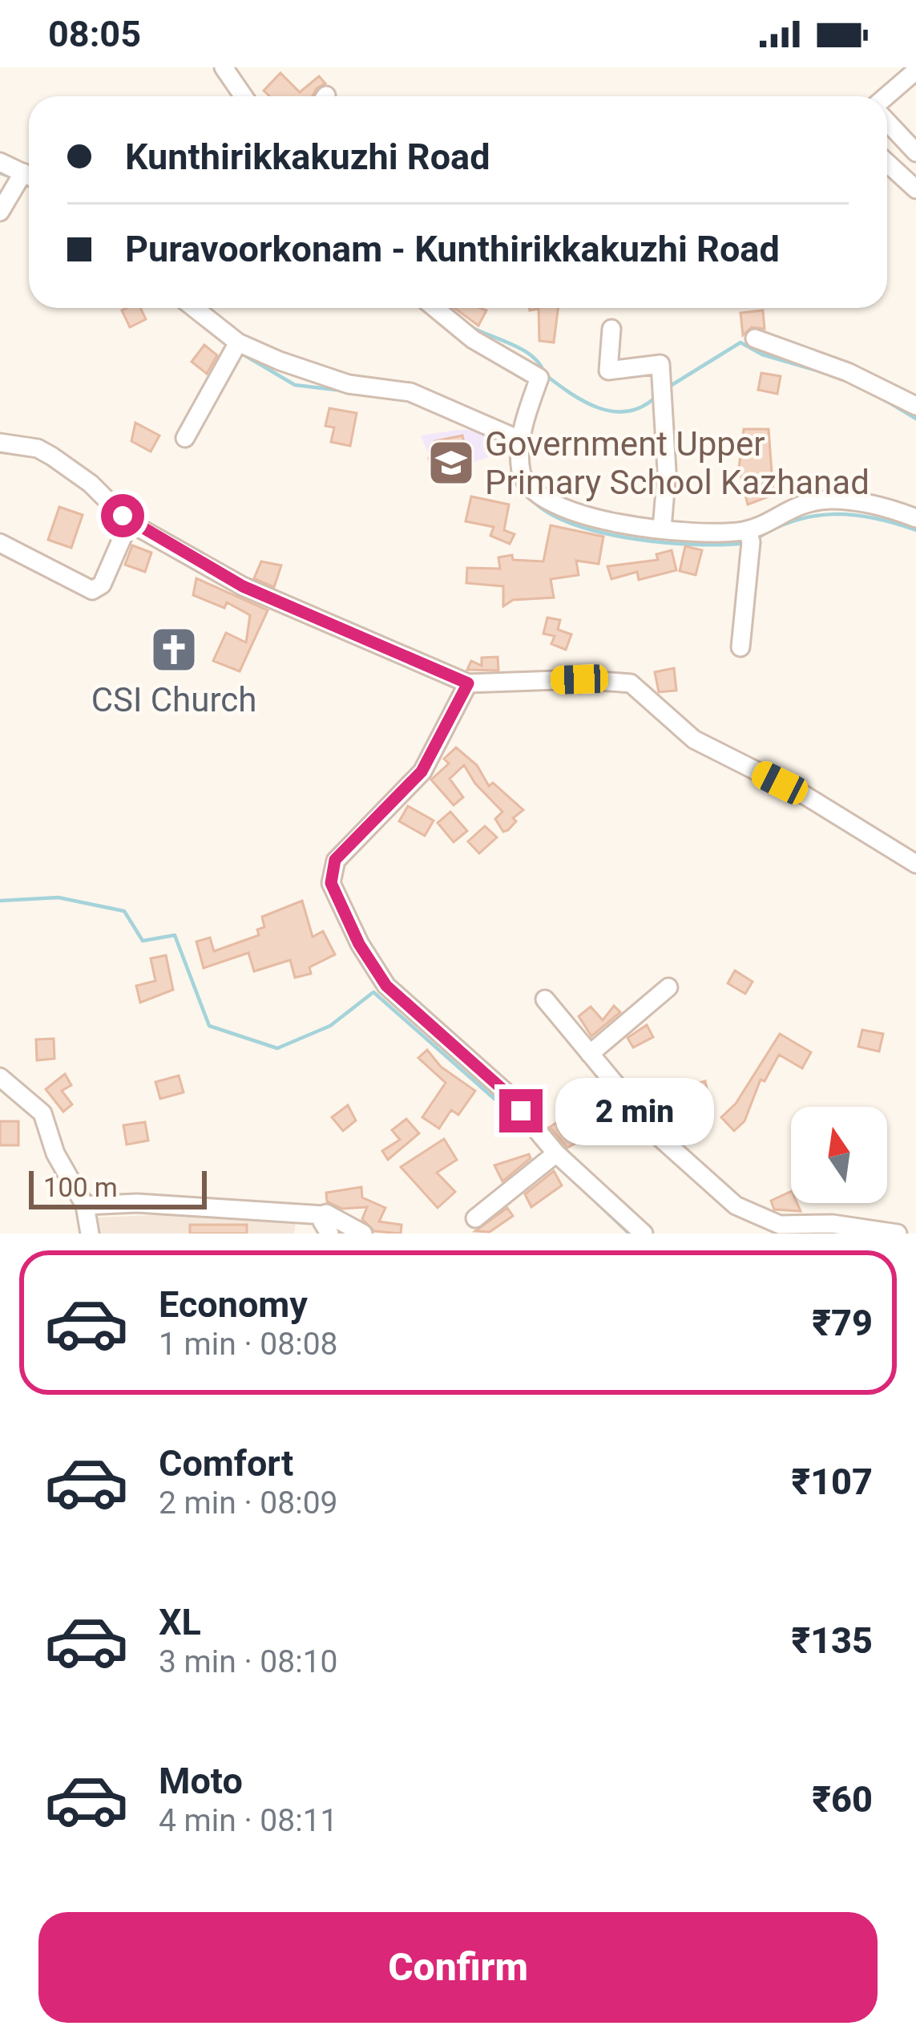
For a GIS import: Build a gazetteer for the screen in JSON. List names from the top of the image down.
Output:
{
  "places": {
    "school or university": ["Government Upper Primary School Kazhanad"],
    "church": ["CSI Church"]
  },
  "scale_bar": "100 m",
  "north": "top",
  "page": {
    "status": "08:05",
    "banner": ["Kunthirikkakuzhi Road", "Puravoorkonam - Kunthirikkakuzhi Road"],
    "bubble": "2 min",
    "scale": "100 m",
    "list": [
      {
        "name": "Economy",
        "note": "1 min · 08:08",
        "value": "₹79"
      },
      {
        "name": "Comfort",
        "note": "2 min · 08:09",
        "value": "₹107"
      },
      {
        "name": "XL",
        "note": "3 min · 08:10",
        "value": "₹135"
      },
      {
        "name": "Moto",
        "note": "4 min · 08:11",
        "value": "₹60"
      }
    ],
    "buttons": "Confirm"
  }
}
